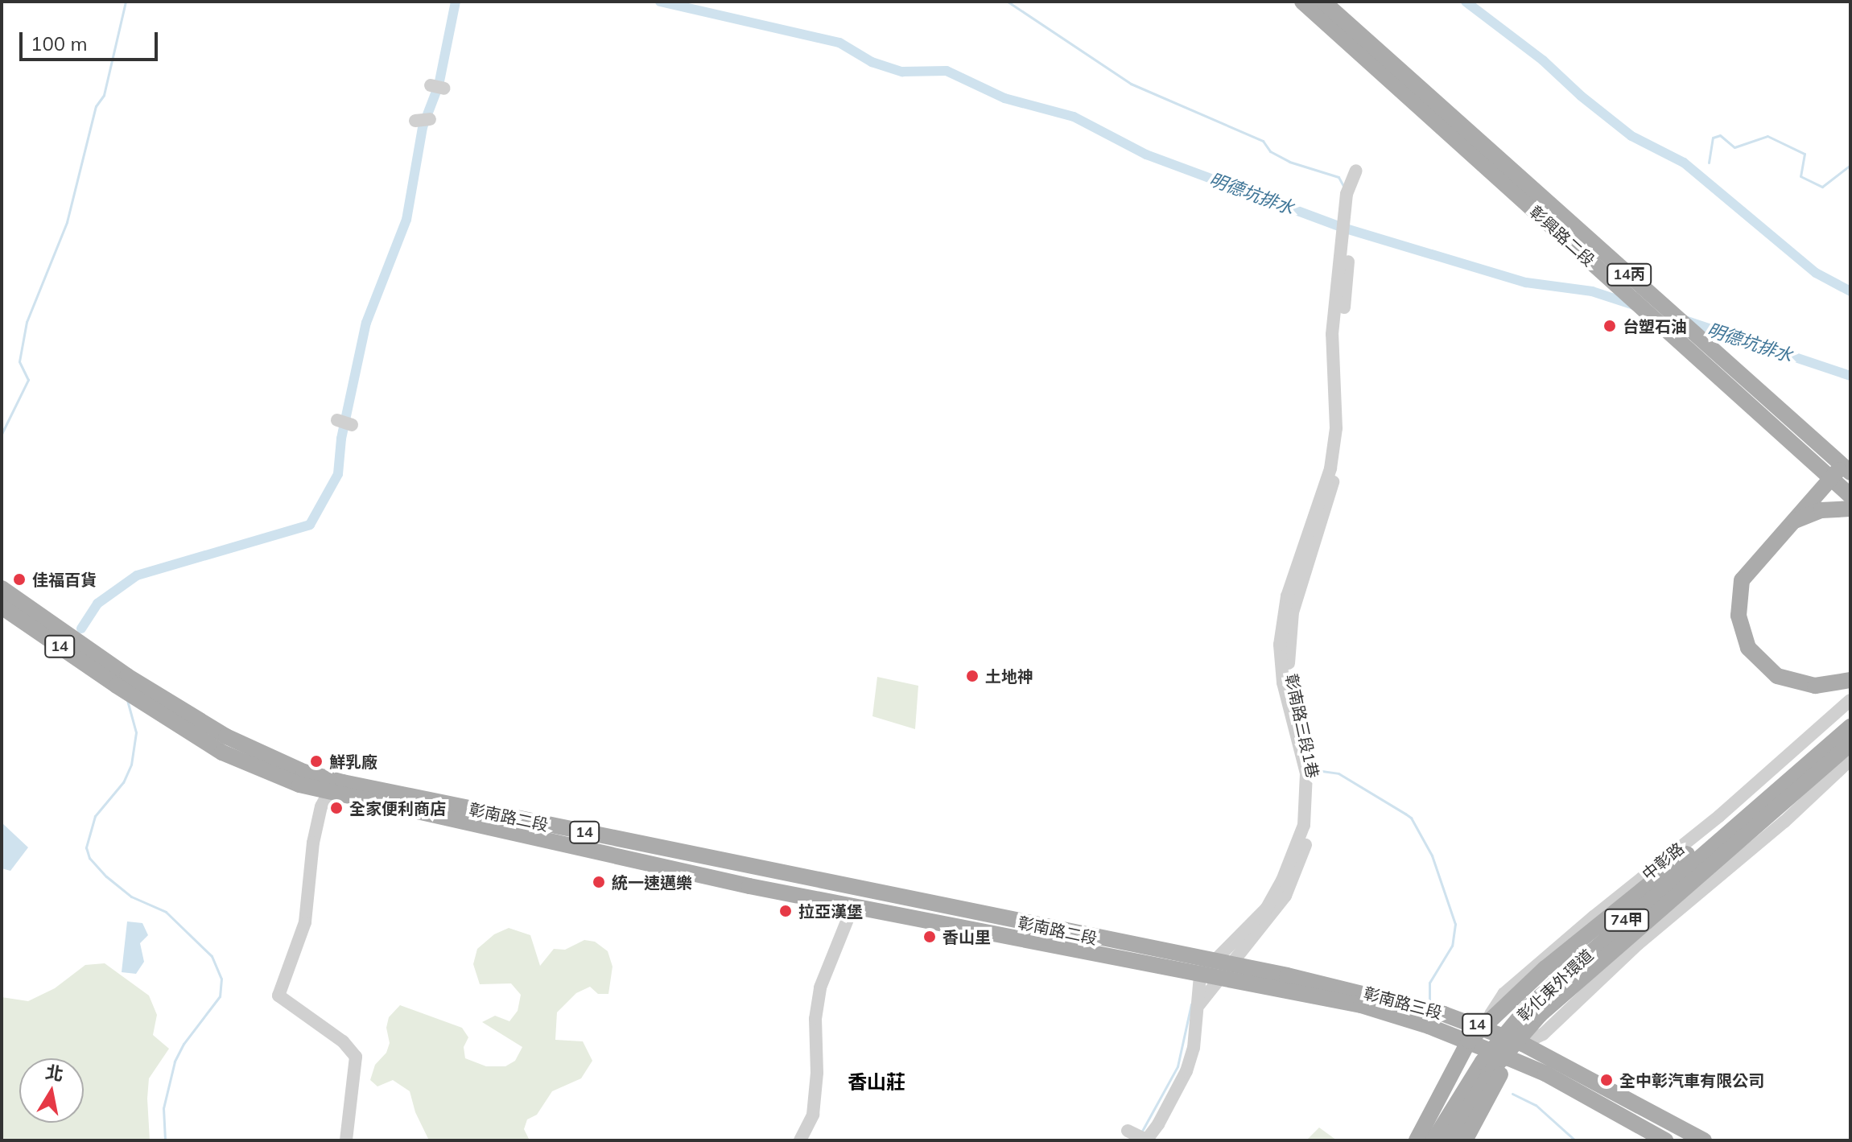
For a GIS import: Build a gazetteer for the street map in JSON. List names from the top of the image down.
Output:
{
  "streets": {
    "main road": [
      "彰興路二段",
      "14丙",
      "14",
      "彰南路二段",
      "74甲",
      "彰化東外環道",
      "彰南路三段"
    ],
    "street": ["彰南路三段1巷", "中彰路"]
  },
  "crossings": [
    ["14", "彰南路二段"],
    ["14", "彰南路三段"],
    ["彰南路三段1巷", "彰南路二段"],
    ["彰南路三段1巷", "彰南路三段"],
    ["彰南路二段", "彰南路三段"],
    ["中彰路", "彰南路三段"],
    ["彰化東外環道", "彰南路三段"]
  ],
  "districts": ["香山莊"],
  "water": ["明德坑排水"],
  "places": [
    "台塑石油",
    "佳福百貨",
    "土地神",
    "鮮乳廠",
    "全家便利商店",
    "統一速邁樂",
    "拉亞漢堡",
    "香山里",
    "全中彰汽車有限公司"
  ],
  "scale_bar": "100 m",
  "north": "top"
}
